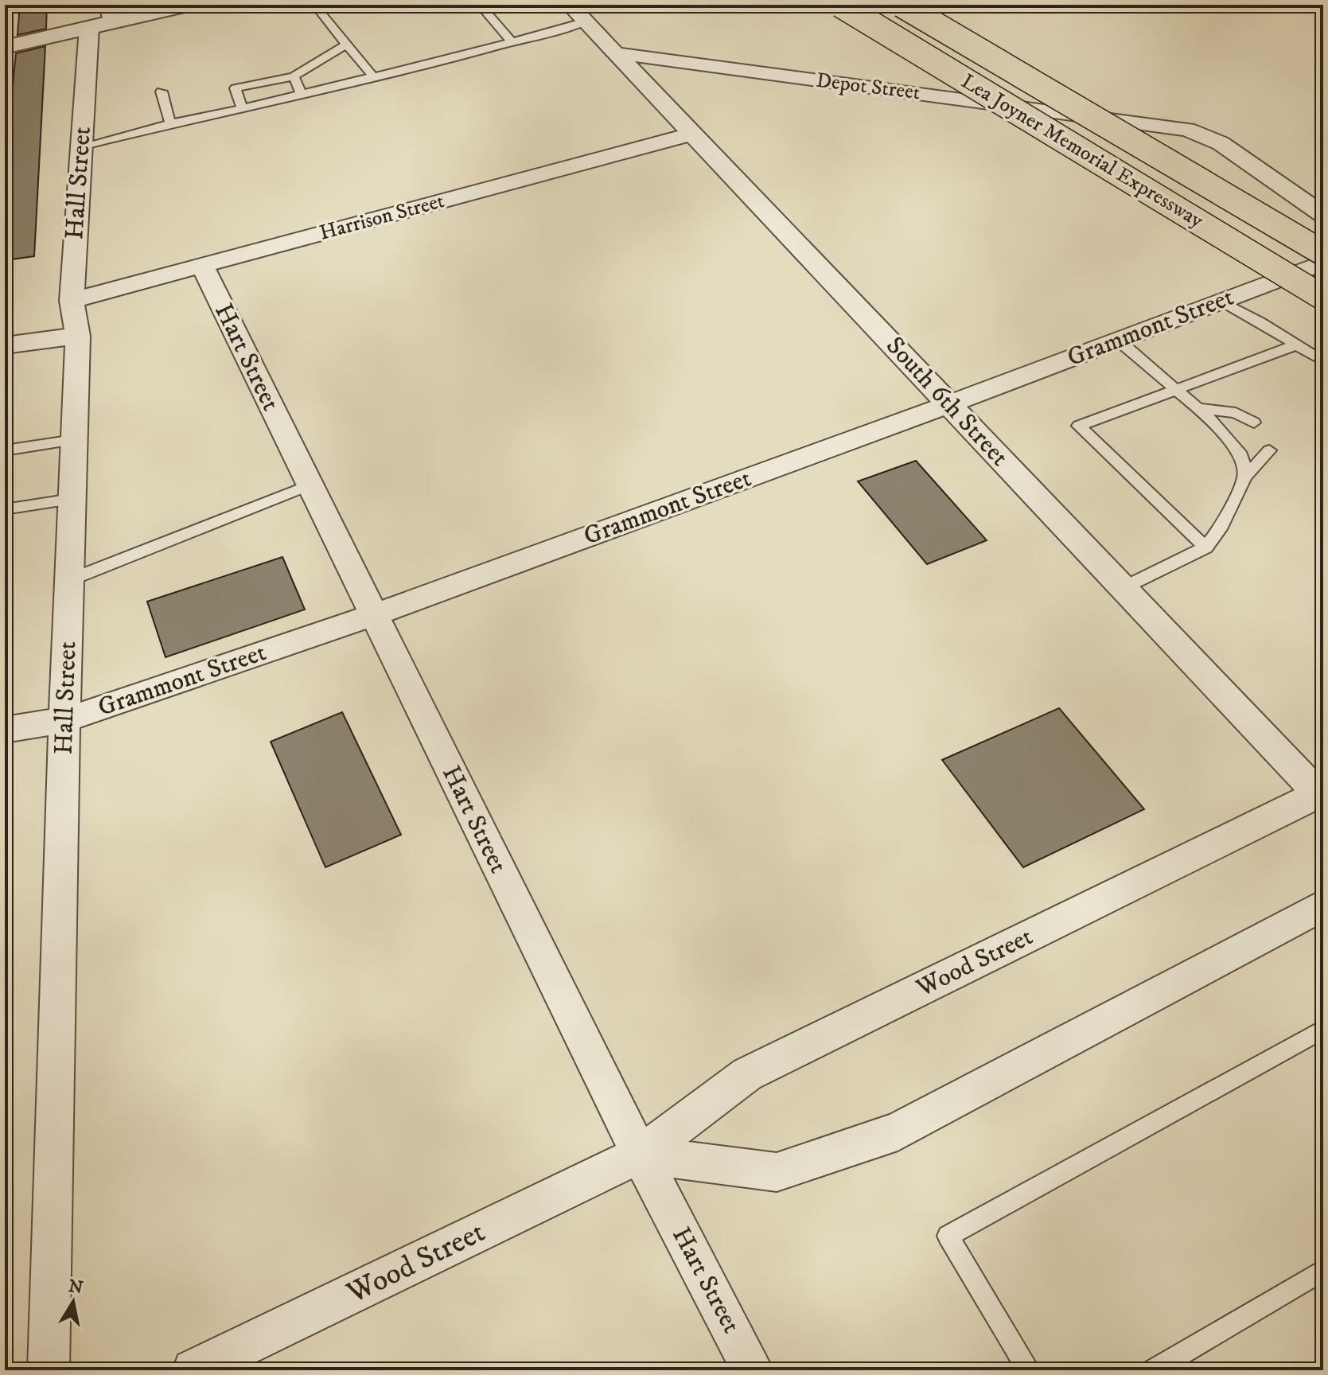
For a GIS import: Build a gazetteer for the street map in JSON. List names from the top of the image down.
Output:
{
  "streets": {
    "main road": ["Lea Joyner Memorial Expressway"],
    "street": [
      "Depot Street",
      "Hall Street",
      "Harrison Street",
      "Grammont Street",
      "Hart Street",
      "South 6th Street",
      "Wood Street"
    ]
  },
  "crossings": [
    ["Depot Street", "South 6th Street"],
    ["Hall Street", "Harrison Street"],
    ["Hall Street", "Grammont Street"],
    ["Harrison Street", "Hart Street"],
    ["Harrison Street", "South 6th Street"],
    ["Grammont Street", "Hart Street"],
    ["Grammont Street", "South 6th Street"],
    ["Hart Street", "Wood Street"],
    ["South 6th Street", "Wood Street"]
  ],
  "north": "top"
}
